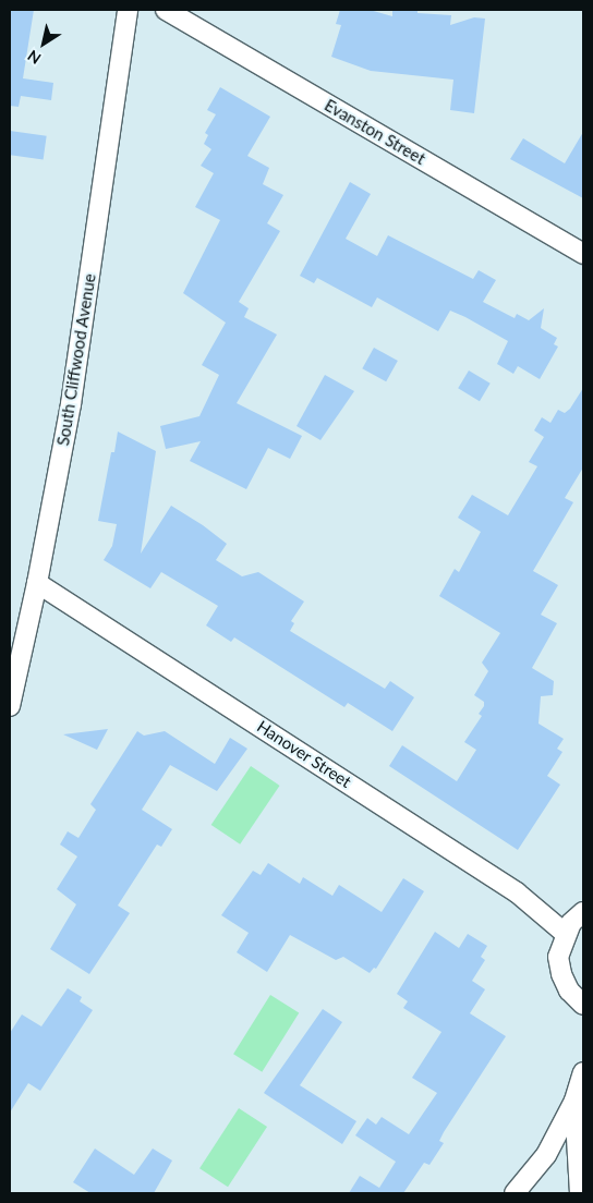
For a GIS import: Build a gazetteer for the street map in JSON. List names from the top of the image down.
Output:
{
  "streets": {
    "street": ["Evanston Street", "South Cliffwood Avenue", "Hanover Street"]
  },
  "crossings": [
    ["South Cliffwood Avenue", "Hanover Street"]
  ],
  "north": "bottom left"
}
